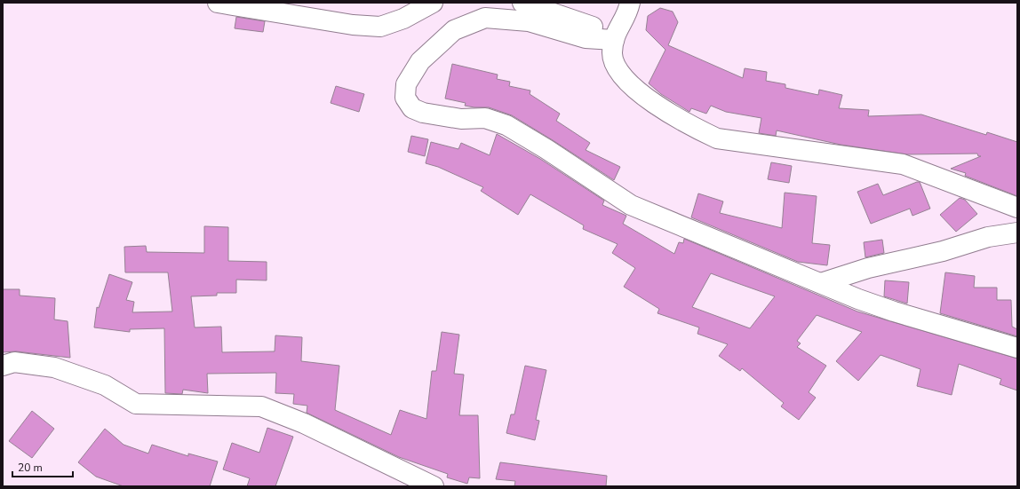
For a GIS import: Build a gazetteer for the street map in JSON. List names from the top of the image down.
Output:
{
  "scale_bar": "20 m"
}
